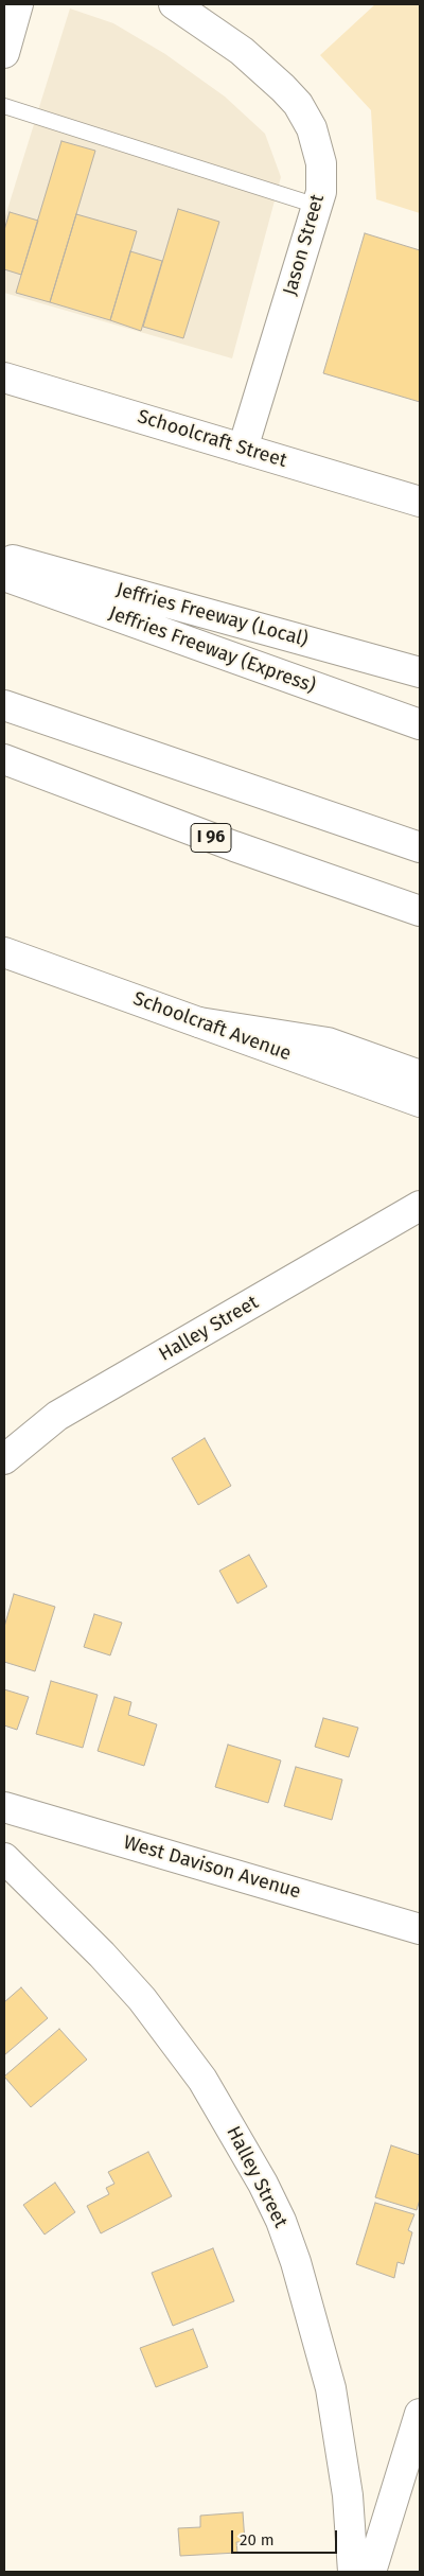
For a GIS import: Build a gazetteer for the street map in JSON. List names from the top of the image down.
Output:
{
  "streets": {
    "main road": [
      "Jason Street",
      "Schoolcraft Street",
      "Jeffries Freeway (Local)",
      "Jeffries Freeway (Express)",
      "I 96",
      "Schoolcraft Avenue",
      "Halley Street",
      "West Davison Avenue"
    ]
  },
  "crossings": [
    ["Jason Street", "Schoolcraft Street"]
  ],
  "scale_bar": "20 m"
}
